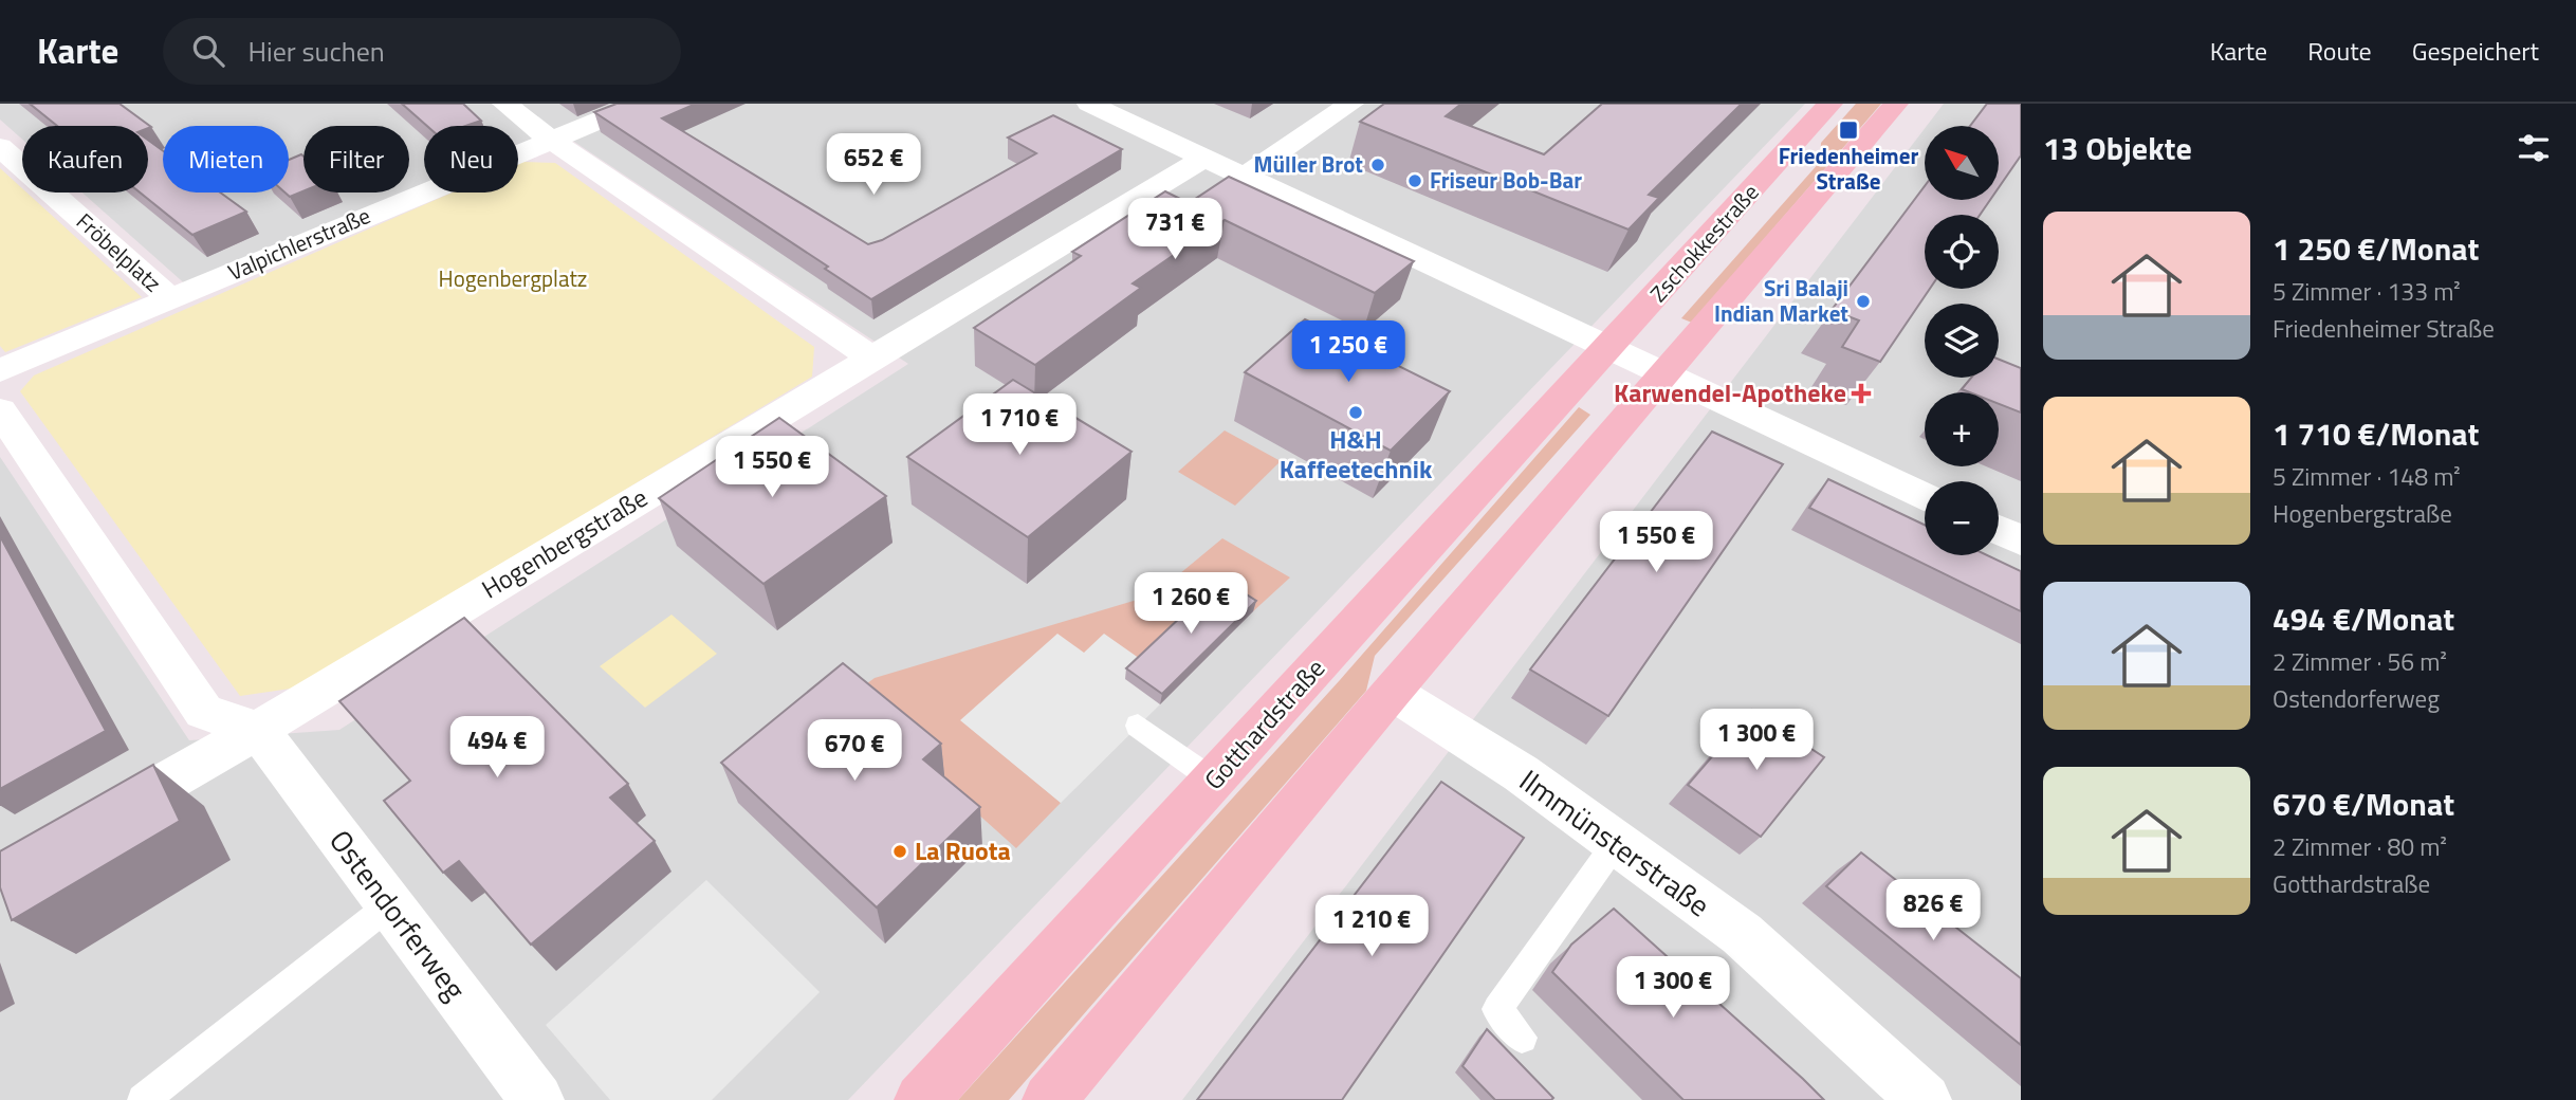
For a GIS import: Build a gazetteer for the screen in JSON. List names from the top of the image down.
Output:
{
  "streets": {
    "main road": ["Zschokkestraße", "Gotthardstraße"],
    "street": [
      "Valpichlerstraße",
      "Fröbelplatz",
      "Hogenbergstraße",
      "Ilmmünsterstraße",
      "Ostendorferweg"
    ]
  },
  "crossings": [
    ["Zschokkestraße", "Gotthardstraße"],
    ["Valpichlerstraße", "Fröbelplatz"],
    ["Hogenbergstraße", "Ostendorferweg"]
  ],
  "parks": ["Hogenbergplatz"],
  "places": {
    "transit": ["Friedenheimer Straße"],
    "other": [
      "Müller Brot",
      "Friseur Bob-Bar",
      "Sri Balaji Indian Market",
      "H&H Kaffeetechnik",
      "La Ruota"
    ],
    "health": ["Karwendel-Apotheke"]
  },
  "north": "top left",
  "page": {
    "header": "Karte",
    "search": "Hier suchen",
    "nav": ["Karte", "Route", "Gespeichert"],
    "heading": "13 Objekte",
    "map_buttons": ["+", "−"],
    "chip": [
      "Kaufen",
      "Mieten",
      "Filter",
      "Neu"
    ],
    "price": [
      "652 €",
      "731 €",
      "1 250 €",
      "1 710 €",
      "1 550 €",
      "1 550 €",
      "1 260 €",
      "1 300 €",
      "494 €",
      "670 €",
      "826 €",
      "1 210 €",
      "1 300 €"
    ],
    "list": [
      {
        "name": "1 250 €/Monat",
        "note": "5 Zimmer · 133 m² · Friedenheimer Straße"
      },
      {
        "name": "1 710 €/Monat",
        "note": "5 Zimmer · 148 m² · Hogenbergstraße"
      },
      {
        "name": "494 €/Monat",
        "note": "2 Zimmer · 56 m² · Ostendorferweg"
      },
      {
        "name": "670 €/Monat",
        "note": "2 Zimmer · 80 m² · Gotthardstraße"
      }
    ]
  }
}
